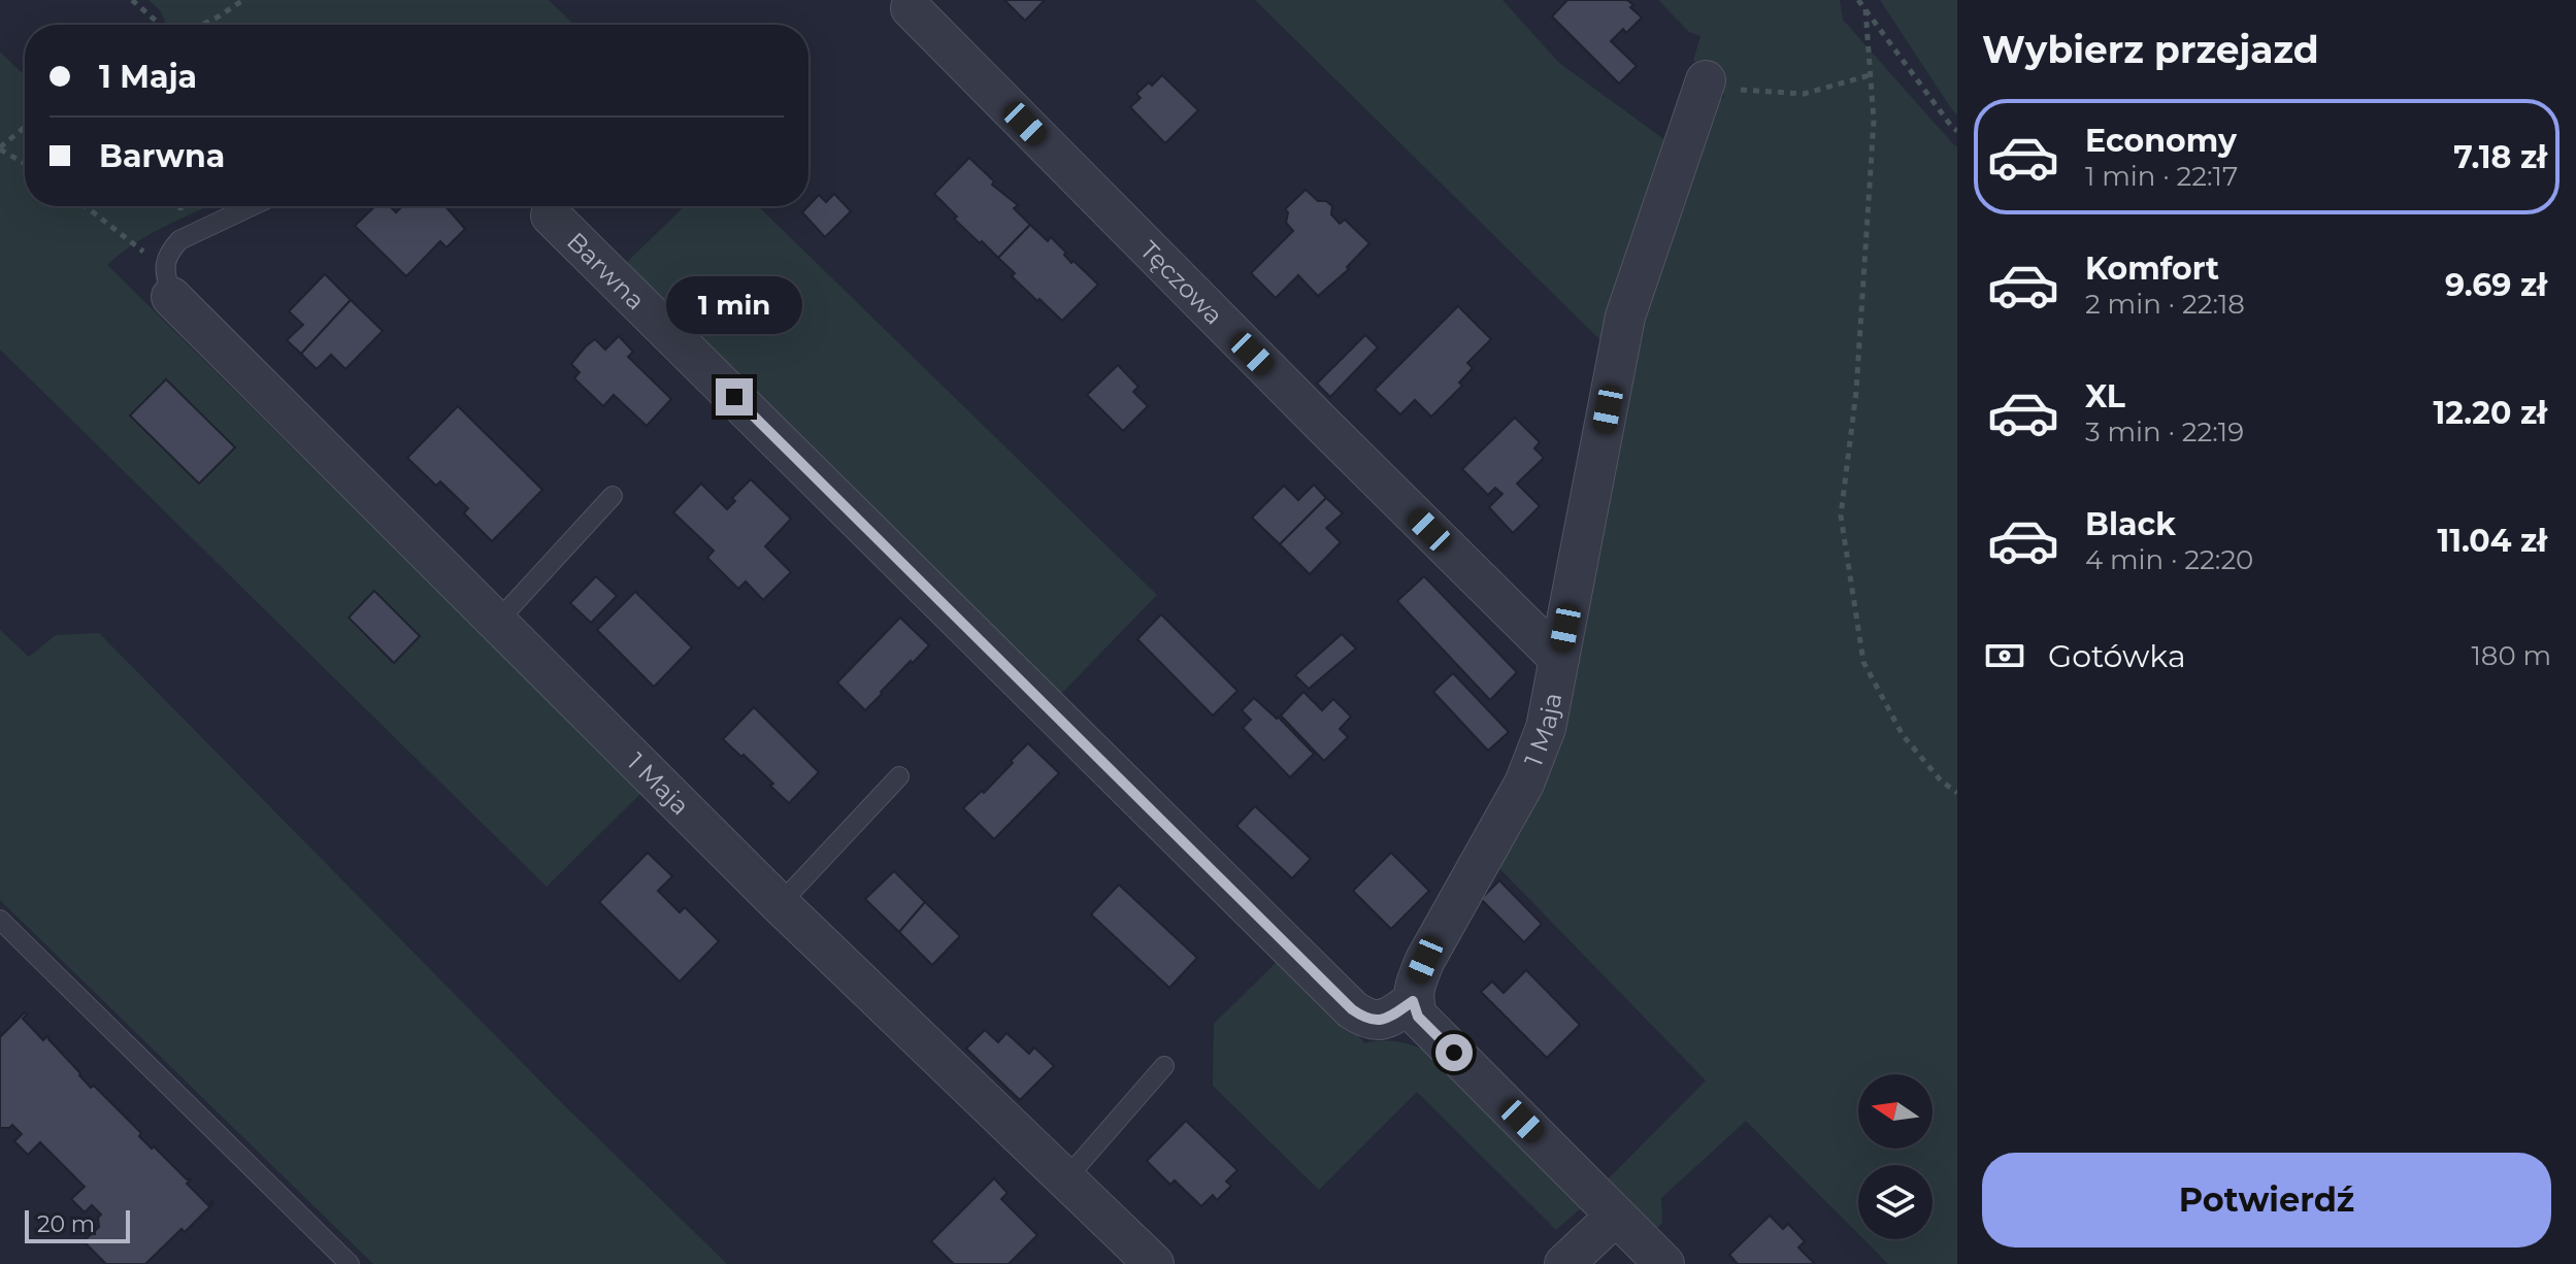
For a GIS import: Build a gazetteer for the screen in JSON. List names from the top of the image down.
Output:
{
  "streets": {
    "street": ["Barwna", "Tęczowa", "1 Maja"]
  },
  "crossings": [
    ["Barwna", "1 Maja"],
    ["Tęczowa", "1 Maja"]
  ],
  "scale_bar": "20 m",
  "north": "left",
  "page": {
    "heading": "Wybierz przejazd",
    "banner": ["1 Maja", "Barwna"],
    "list": [
      {
        "name": "Economy",
        "note": "1 min · 22:17",
        "value": "7.18 zł"
      },
      {
        "name": "Komfort",
        "note": "2 min · 22:18",
        "value": "9.69 zł"
      },
      {
        "name": "XL",
        "note": "3 min · 22:19",
        "value": "12.20 zł"
      },
      {
        "name": "Black",
        "note": "4 min · 22:20",
        "value": "11.04 zł"
      }
    ],
    "bubble": "1 min",
    "pay": ["Gotówka", "180 m"],
    "buttons": "Potwierdź",
    "scale": "20 m"
  }
}
